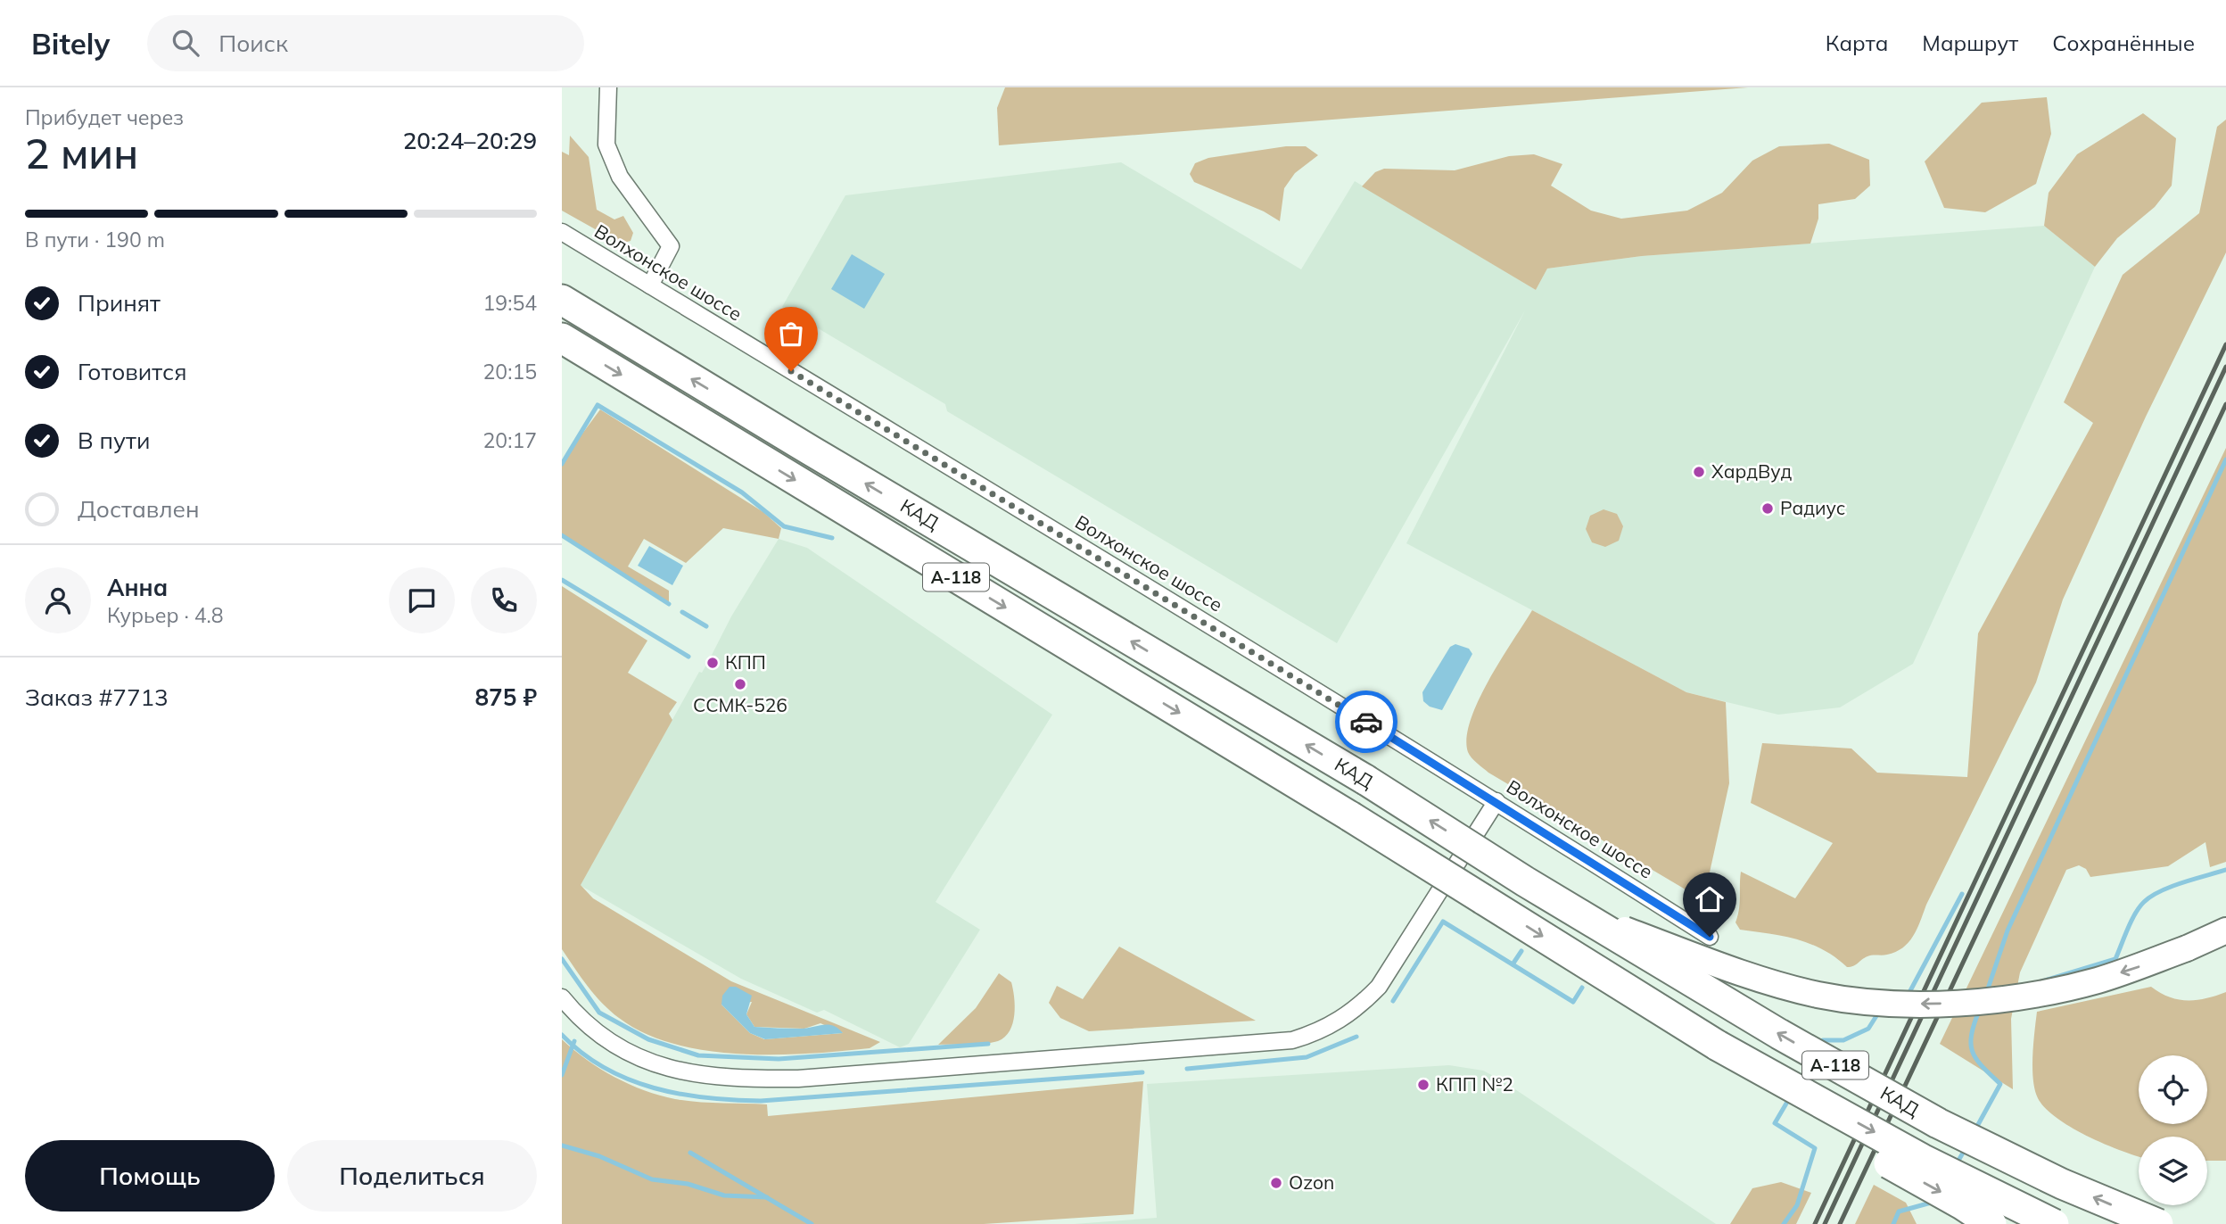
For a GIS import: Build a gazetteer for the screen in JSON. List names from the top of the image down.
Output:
{
  "streets": {
    "highway": ["КАД", "А-118"],
    "street": ["Волхонское шоссе"]
  },
  "places": [
    "ХардВуд",
    "Радиус",
    "КПП",
    "ССМК-526",
    "КПП №2",
    "Ozon"
  ],
  "page": {
    "header": "Bitely",
    "search": "Поиск",
    "nav": ["Карта", "Маршрут", "Сохранённые"],
    "heading": ["2 мин", "Прибудет через", "20:24–20:29"],
    "panel": [
      "Анна",
      "Курьер · 4.8",
      "Заказ #7713",
      "875 ₽"
    ],
    "bar": "В пути · 190 m",
    "list": [
      ["Принят", "19:54"],
      ["Готовится", "20:15"],
      ["В пути", "20:17"],
      "Доставлен"
    ],
    "buttons": ["Помощь", "Поделиться"]
  }
}
